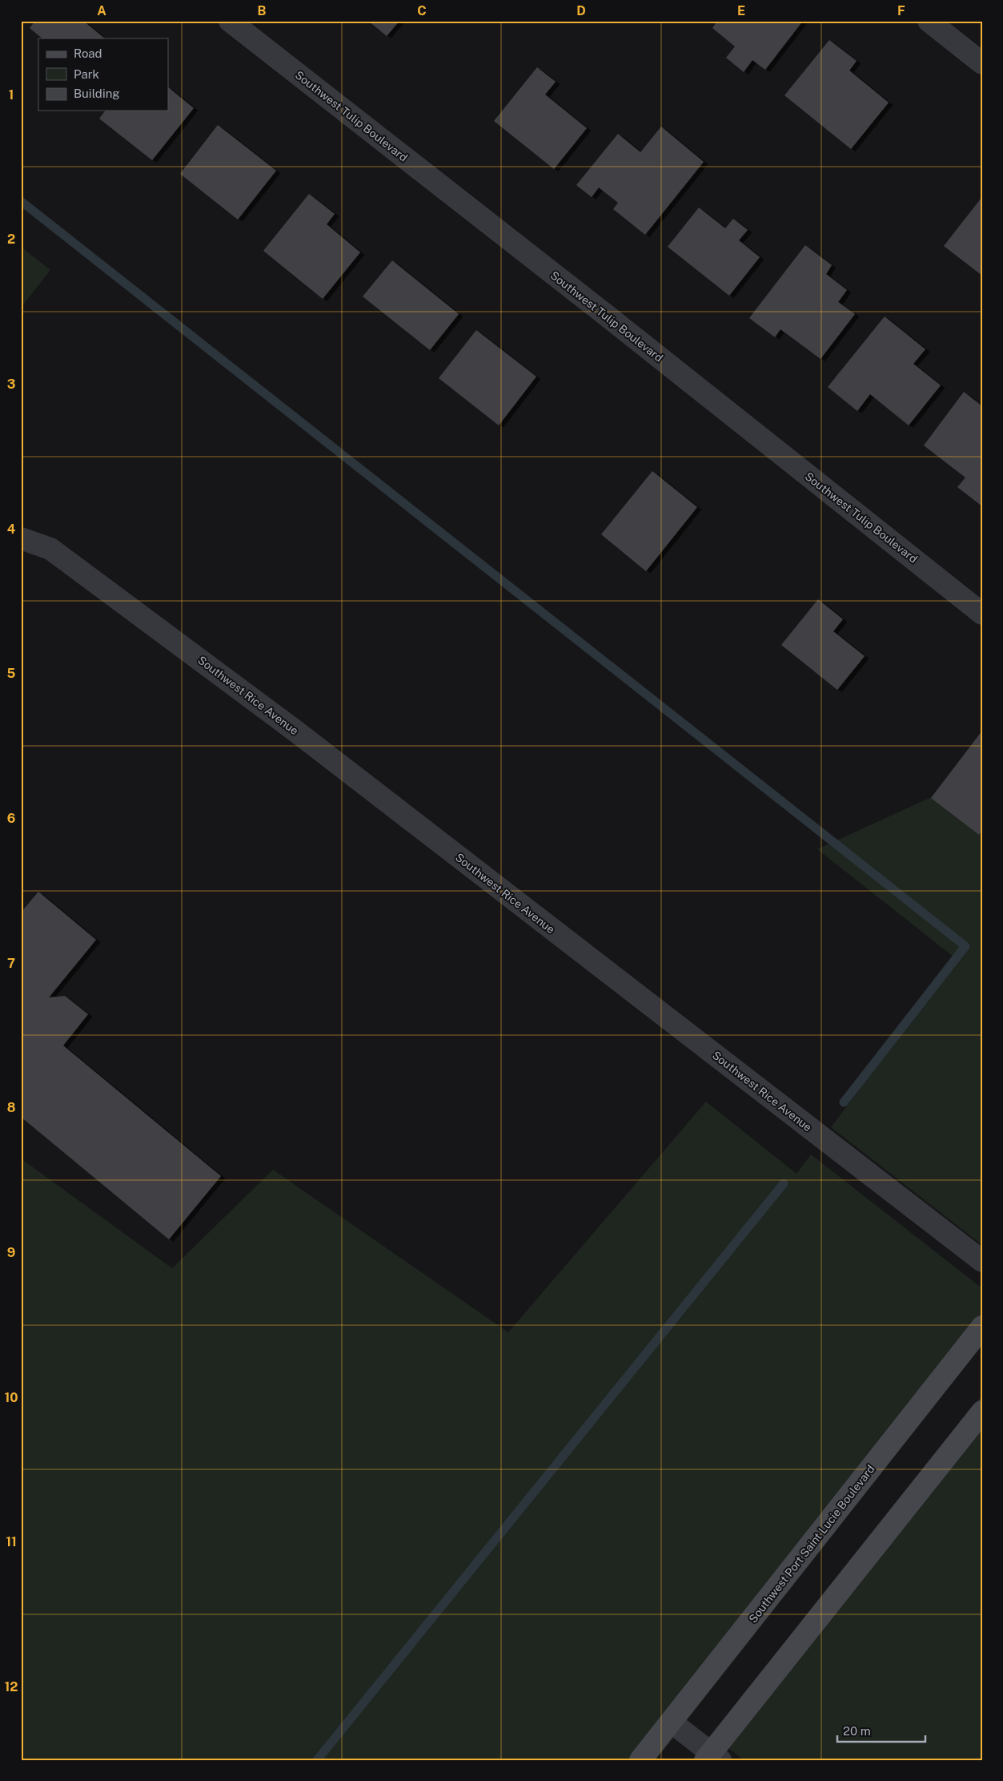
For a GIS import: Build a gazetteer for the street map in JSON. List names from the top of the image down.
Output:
{
  "streets": {
    "main road": ["Southwest Port Saint Lucie Boulevard"],
    "street": ["Southwest Tulip Boulevard", "Southwest Rice Avenue"]
  },
  "legend": ["Road", "Park", "Building"],
  "scale_bar": "20 m",
  "grid": {
    "columns": [
      "A",
      "B",
      "C",
      "D",
      "E",
      "F"
    ],
    "rows": [
      "1",
      "2",
      "3",
      "4",
      "5",
      "6",
      "7",
      "8",
      "9",
      "10",
      "11",
      "12"
    ]
  }
}
